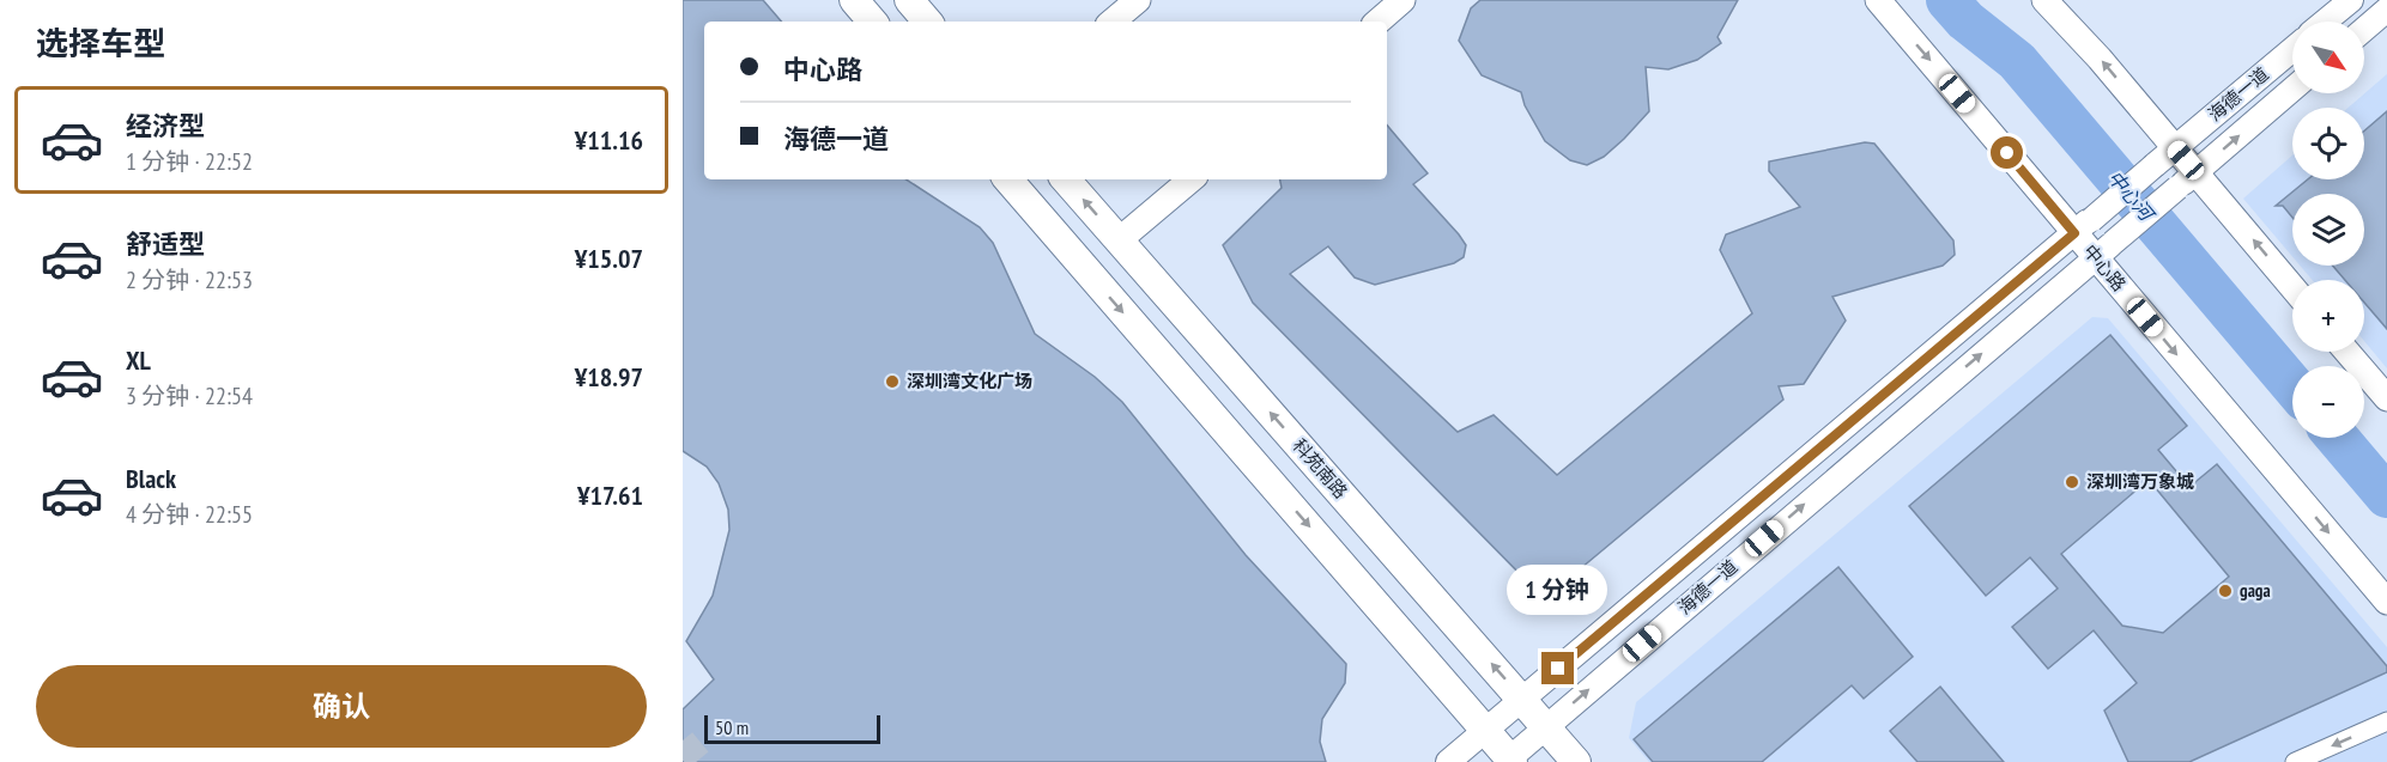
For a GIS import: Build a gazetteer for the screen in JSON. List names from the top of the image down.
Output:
{
  "streets": {
    "main road": ["中心路", "科苑南路"],
    "street": ["海德一道"]
  },
  "crossings": [
    ["海德一道", "中心路"],
    ["海德一道", "科苑南路"]
  ],
  "water": ["中心河"],
  "places": ["深圳湾文化广场", "深圳湾万象城", "gaga"],
  "scale_bar": "50 m",
  "north": "bottom right",
  "page": {
    "heading": "选择车型",
    "map_buttons": ["+", "−"],
    "banner": ["中心路", "海德一道"],
    "list": [
      {
        "name": "经济型",
        "note": "1 分钟 · 22:52",
        "value": "¥11.16"
      },
      {
        "name": "舒适型",
        "note": "2 分钟 · 22:53",
        "value": "¥15.07"
      },
      {
        "name": "XL",
        "note": "3 分钟 · 22:54",
        "value": "¥18.97"
      },
      {
        "name": "Black",
        "note": "4 分钟 · 22:55",
        "value": "¥17.61"
      }
    ],
    "bubble": "1 分钟",
    "buttons": "确认",
    "scale": "50 m"
  }
}
